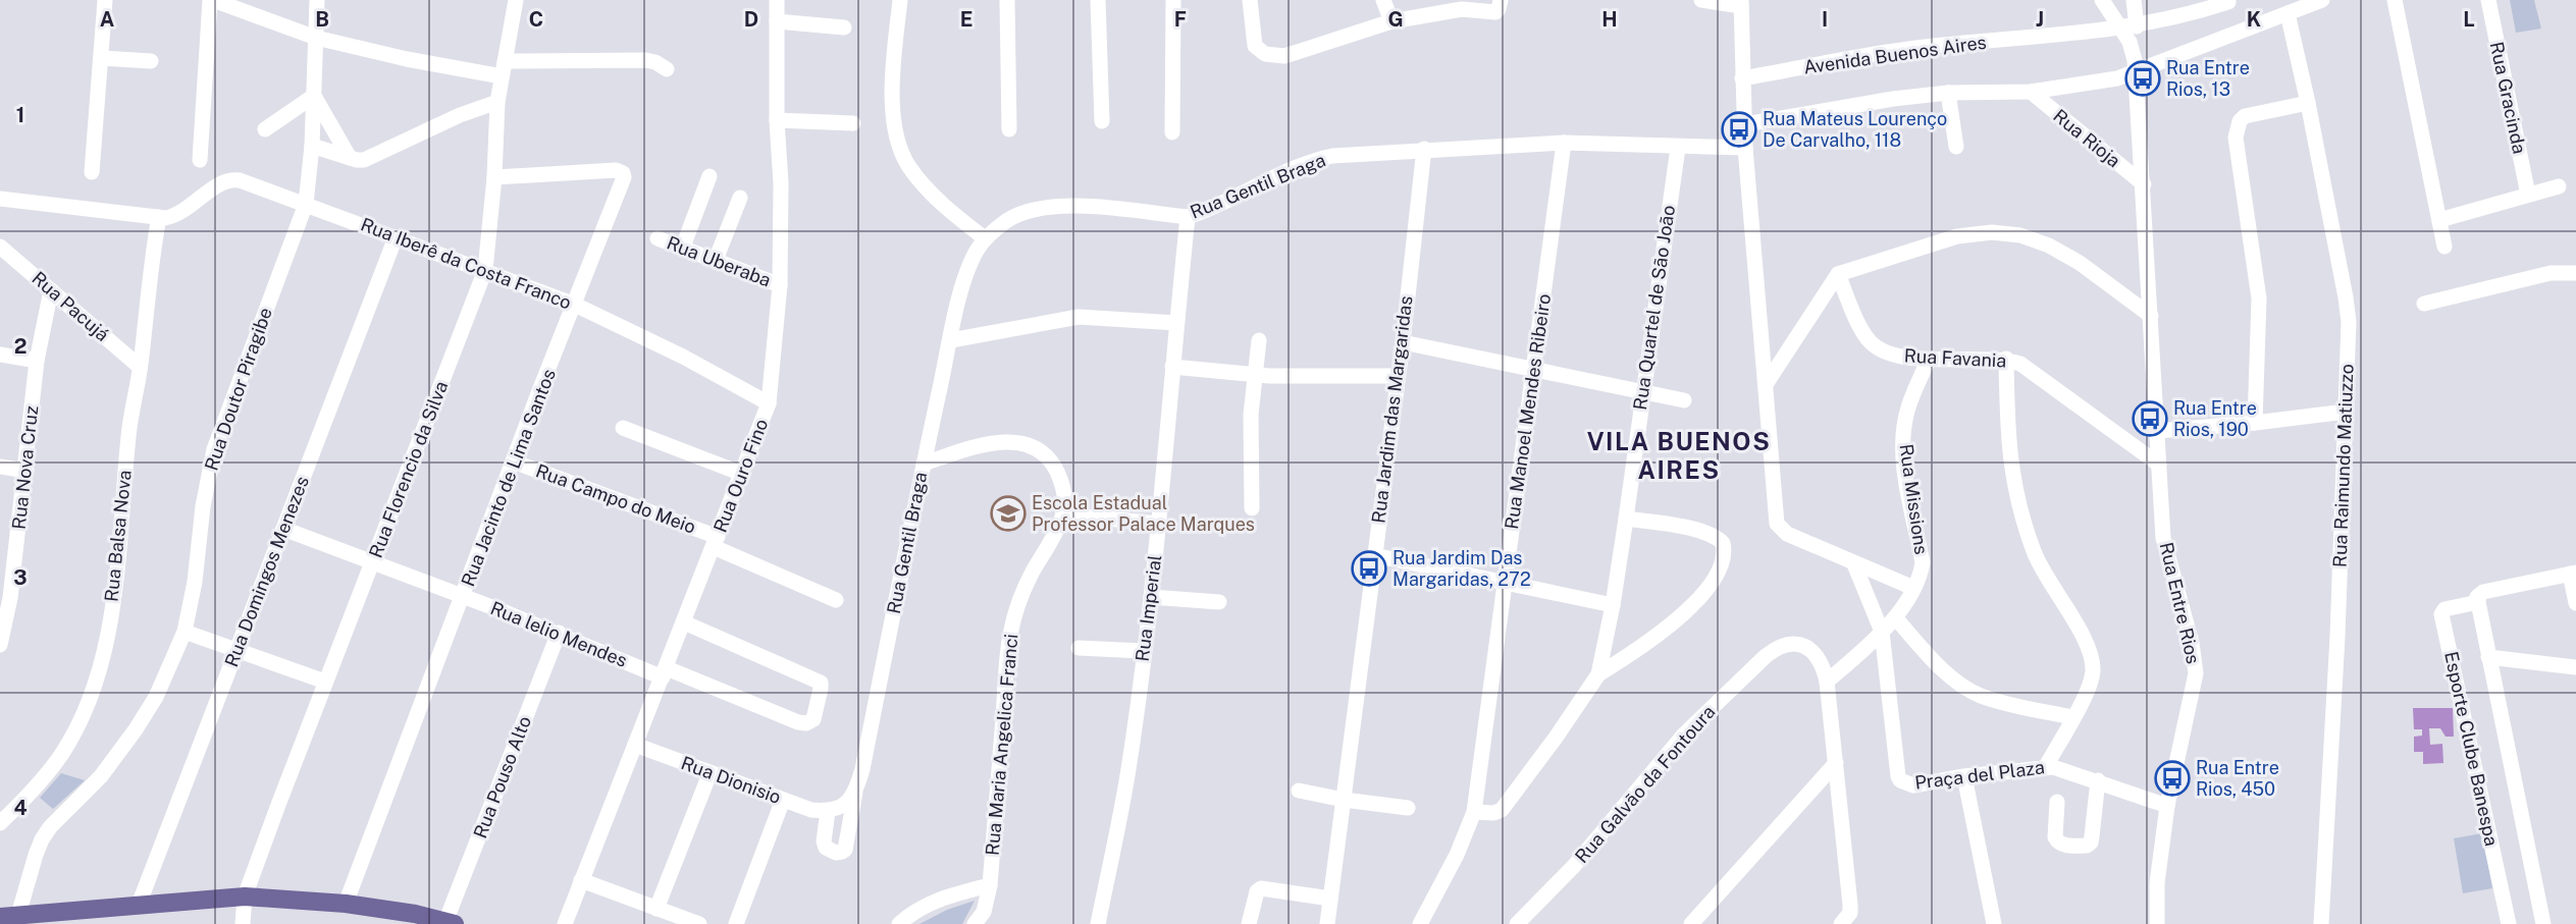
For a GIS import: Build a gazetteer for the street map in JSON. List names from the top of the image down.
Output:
{
  "streets": {
    "street": [
      "Avenida Buenos Aires",
      "Rua Gracinda",
      "Rua Rioja",
      "Rua Gentil Braga",
      "Rua Uberaba",
      "Rua Iberê da Costa Franco",
      "Rua Pacujá",
      "Rua Quartel de São João",
      "Rua Favania",
      "Rua Doutor Piragibe",
      "Rua Jardim das Margaridas",
      "Rua Manoel Mendes Ribeiro",
      "Rua Raimundo Matiuzzo",
      "Rua Nova Cruz",
      "Rua Florencio da Silva",
      "Rua Ouro Fino",
      "Rua Jacinto de Lima Santos",
      "Rua Campo do Meio",
      "Rua Missions",
      "Rua Balsa Nova",
      "Rua Domingos Menezes",
      "Rua Entre Rios",
      "Rua Imperial",
      "Rua lelio Mendes",
      "Rua Maria Angelica Franci",
      "Esporte Clube Banespa",
      "Praça del Plaza",
      "Rua Pouso Alto",
      "Rua Dionisio",
      "Rua Galvão da Fontoura"
    ]
  },
  "crossings": [
    ["Avenida Buenos Aires", "Rua Entre Rios"],
    ["Rua Rioja", "Rua Entre Rios"],
    ["Rua Gentil Braga", "Rua Quartel de São João"],
    ["Rua Gentil Braga", "Rua Jardim das Margaridas"],
    ["Rua Gentil Braga", "Rua Manoel Mendes Ribeiro"],
    ["Rua Gentil Braga", "Rua Imperial"],
    ["Rua Gentil Braga", "Rua Maria Angelica Franci"],
    ["Rua Gentil Braga", "Rua Dionisio"],
    ["Rua Uberaba", "Rua Ouro Fino"],
    ["Rua Iberê da Costa Franco", "Rua Doutor Piragibe"],
    ["Rua Iberê da Costa Franco", "Rua Florencio da Silva"],
    ["Rua Iberê da Costa Franco", "Rua Ouro Fino"],
    ["Rua Iberê da Costa Franco", "Rua Jacinto de Lima Santos"],
    ["Rua Iberê da Costa Franco", "Rua Balsa Nova"],
    ["Rua Iberê da Costa Franco", "Rua Domingos Menezes"],
    ["Rua Pacujá", "Rua Nova Cruz"],
    ["Rua Pacujá", "Rua Balsa Nova"],
    ["Rua Quartel de São João", "Rua Manoel Mendes Ribeiro"],
    ["Rua Favania", "Rua Missions"],
    ["Rua Favania", "Rua Entre Rios"],
    ["Rua Florencio da Silva", "Rua Jacinto de Lima Santos"],
    ["Rua Florencio da Silva", "Rua lelio Mendes"],
    ["Rua Ouro Fino", "Rua Campo do Meio"],
    ["Rua Ouro Fino", "Rua lelio Mendes"],
    ["Rua Ouro Fino", "Rua Dionisio"],
    ["Rua Jacinto de Lima Santos", "Rua Campo do Meio"],
    ["Rua Jacinto de Lima Santos", "Rua lelio Mendes"],
    ["Rua Missions", "Praça del Plaza"],
    ["Rua Missions", "Rua Galvão da Fontoura"],
    ["Rua Domingos Menezes", "Rua lelio Mendes"],
    ["Rua Entre Rios", "Praça del Plaza"],
    ["Rua lelio Mendes", "Rua Pouso Alto"]
  ],
  "districts": ["VILA BUENOS AIRES"],
  "places": {
    "bus stop": [
      "Rua Entre Rios, 13",
      "Rua Mateus Lourenço De Carvalho, 118",
      "Rua Entre Rios, 190",
      "Rua Jardim Das Margaridas, 272",
      "Rua Entre Rios, 450"
    ],
    "school or university": ["Escola Estadual Professor Palace Marques"]
  },
  "grid": {
    "columns": [
      "A",
      "B",
      "C",
      "D",
      "E",
      "F",
      "G",
      "H",
      "I",
      "J",
      "K",
      "L"
    ],
    "rows": [
      "1",
      "2",
      "3",
      "4"
    ]
  }
}
